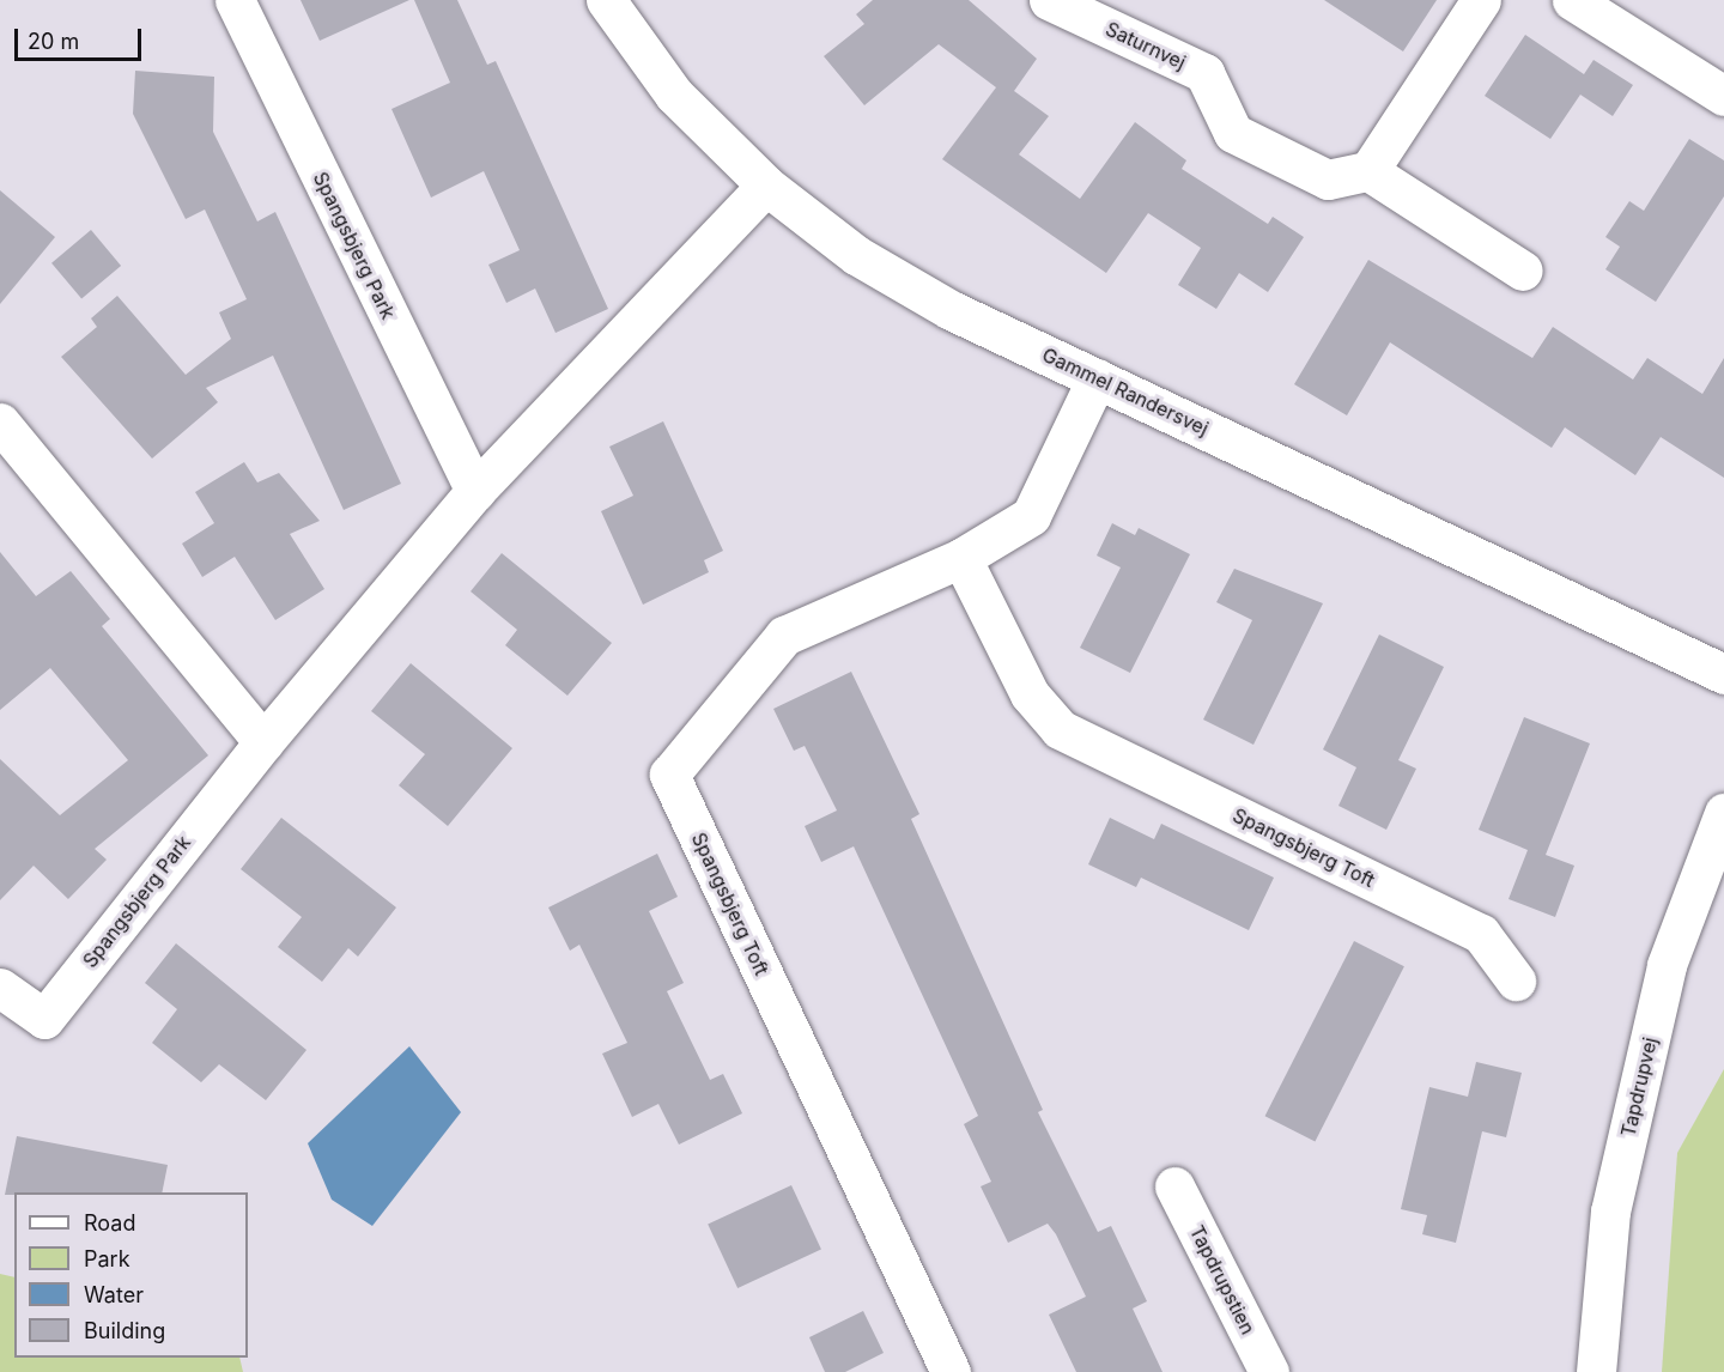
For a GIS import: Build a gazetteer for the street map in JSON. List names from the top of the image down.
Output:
{
  "streets": {
    "street": [
      "Saturnvej",
      "Spangsbjerg Park",
      "Gammel Randersvej",
      "Spangsbjerg Toft",
      "Tapdrupvej",
      "Tapdrupstien"
    ]
  },
  "crossings": [
    ["Spangsbjerg Park", "Gammel Randersvej"],
    ["Gammel Randersvej", "Spangsbjerg Toft"]
  ],
  "legend": [
    "Road",
    "Park",
    "Water",
    "Building"
  ],
  "scale_bar": "20 m"
}
